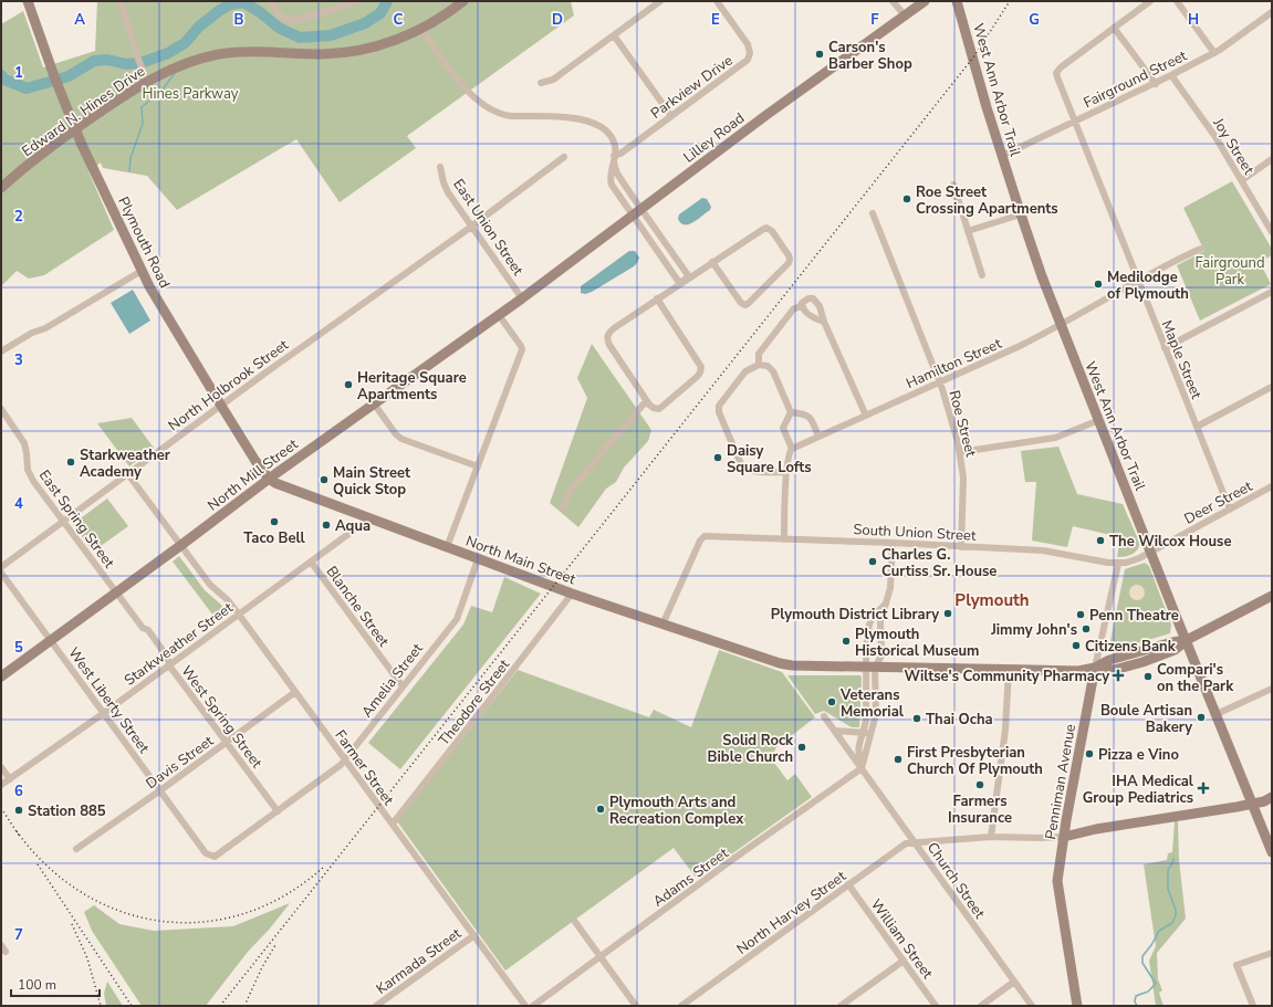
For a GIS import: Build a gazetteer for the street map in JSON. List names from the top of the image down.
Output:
{
  "streets": {
    "street": [
      "Fairground Street",
      "Parkview Drive",
      "West Ann Arbor Trail",
      "Edward N. Hines Drive",
      "Lilley Road",
      "Joy Street",
      "East Union Street",
      "Plymouth Road",
      "Maple Street",
      "Hamilton Street",
      "North Holbrook Street",
      "Roe Street",
      "North Mill Street",
      "Deer Street",
      "East Spring Street",
      "South Union Street",
      "North Main Street",
      "Blanche Street",
      "Starkweather Street",
      "Amelia Street",
      "West Liberty Street",
      "Theodore Street",
      "West Spring Street",
      "Davis Street",
      "Farmer Street",
      "Penniman Avenue",
      "Adams Street",
      "Church Street",
      "North Harvey Street",
      "William Street",
      "Karmada Street"
    ]
  },
  "crossings": [
    ["Fairground Street", "West Ann Arbor Trail"],
    ["Fairground Street", "Joy Street"],
    ["Fairground Street", "Maple Street"],
    ["West Ann Arbor Trail", "Hamilton Street"],
    ["West Ann Arbor Trail", "Deer Street"],
    ["West Ann Arbor Trail", "South Union Street"],
    ["West Ann Arbor Trail", "North Main Street"],
    ["Lilley Road", "East Union Street"],
    ["Lilley Road", "North Mill Street"],
    ["East Union Street", "North Holbrook Street"],
    ["East Union Street", "North Mill Street"],
    ["Plymouth Road", "North Holbrook Street"],
    ["Plymouth Road", "North Mill Street"],
    ["Plymouth Road", "North Main Street"],
    ["Maple Street", "Hamilton Street"],
    ["Maple Street", "Deer Street"],
    ["Hamilton Street", "Roe Street"],
    ["North Holbrook Street", "East Spring Street"],
    ["North Holbrook Street", "Farmer Street"],
    ["Roe Street", "South Union Street"],
    ["North Mill Street", "East Spring Street"],
    ["North Mill Street", "North Main Street"],
    ["North Mill Street", "West Liberty Street"],
    ["North Mill Street", "West Spring Street"],
    ["North Mill Street", "Farmer Street"],
    ["Deer Street", "South Union Street"],
    ["East Spring Street", "West Spring Street"],
    ["South Union Street", "North Main Street"],
    ["South Union Street", "Penniman Avenue"],
    ["South Union Street", "Church Street"],
    ["North Main Street", "Starkweather Street"],
    ["North Main Street", "Amelia Street"],
    ["North Main Street", "Theodore Street"],
    ["North Main Street", "Penniman Avenue"],
    ["North Main Street", "Church Street"],
    ["Blanche Street", "Starkweather Street"],
    ["Blanche Street", "Amelia Street"],
    ["Starkweather Street", "West Liberty Street"],
    ["Starkweather Street", "West Spring Street"],
    ["Starkweather Street", "Farmer Street"],
    ["Amelia Street", "West Liberty Street"],
    ["Amelia Street", "West Spring Street"],
    ["Amelia Street", "Farmer Street"],
    ["West Liberty Street", "Davis Street"],
    ["Theodore Street", "Farmer Street"],
    ["West Spring Street", "Davis Street"],
    ["Davis Street", "Farmer Street"],
    ["Farmer Street", "Karmada Street"],
    ["Penniman Avenue", "North Harvey Street"],
    ["Adams Street", "Church Street"],
    ["Church Street", "North Harvey Street"],
    ["North Harvey Street", "William Street"]
  ],
  "districts": ["Plymouth"],
  "parks": ["Hines Parkway", "Fairground Park"],
  "places": {
    "other": [
      "Carson's Barber Shop",
      "Roe Street Crossing Apartments",
      "Medilodge of Plymouth",
      "Heritage Square Apartments",
      "Daisy Square Lofts",
      "Starkweather Academy",
      "Main Street Quick Stop",
      "Taco Bell",
      "Aqua",
      "The Wilcox House",
      "Charles G. Curtiss Sr. House",
      "Plymouth District Library",
      "Penn Theatre",
      "Jimmy John's",
      "Plymouth Historical Museum",
      "Citizens Bank",
      "Compari's on the Park",
      "Veterans Memorial",
      "Boule Artisan Bakery",
      "Thai Ocha",
      "Solid Rock Bible Church",
      "Pizza e Vino",
      "First Presbyterian Church Of Plymouth",
      "Farmers Insurance",
      "Plymouth Arts and Recreation Complex",
      "Station 885"
    ],
    "health": ["Wiltse's Community Pharmacy", "IHA Medical Group Pediatrics"]
  },
  "scale_bar": "100 m",
  "grid": {
    "columns": [
      "A",
      "B",
      "C",
      "D",
      "E",
      "F",
      "G",
      "H"
    ],
    "rows": [
      "1",
      "2",
      "3",
      "4",
      "5",
      "6",
      "7"
    ]
  }
}
